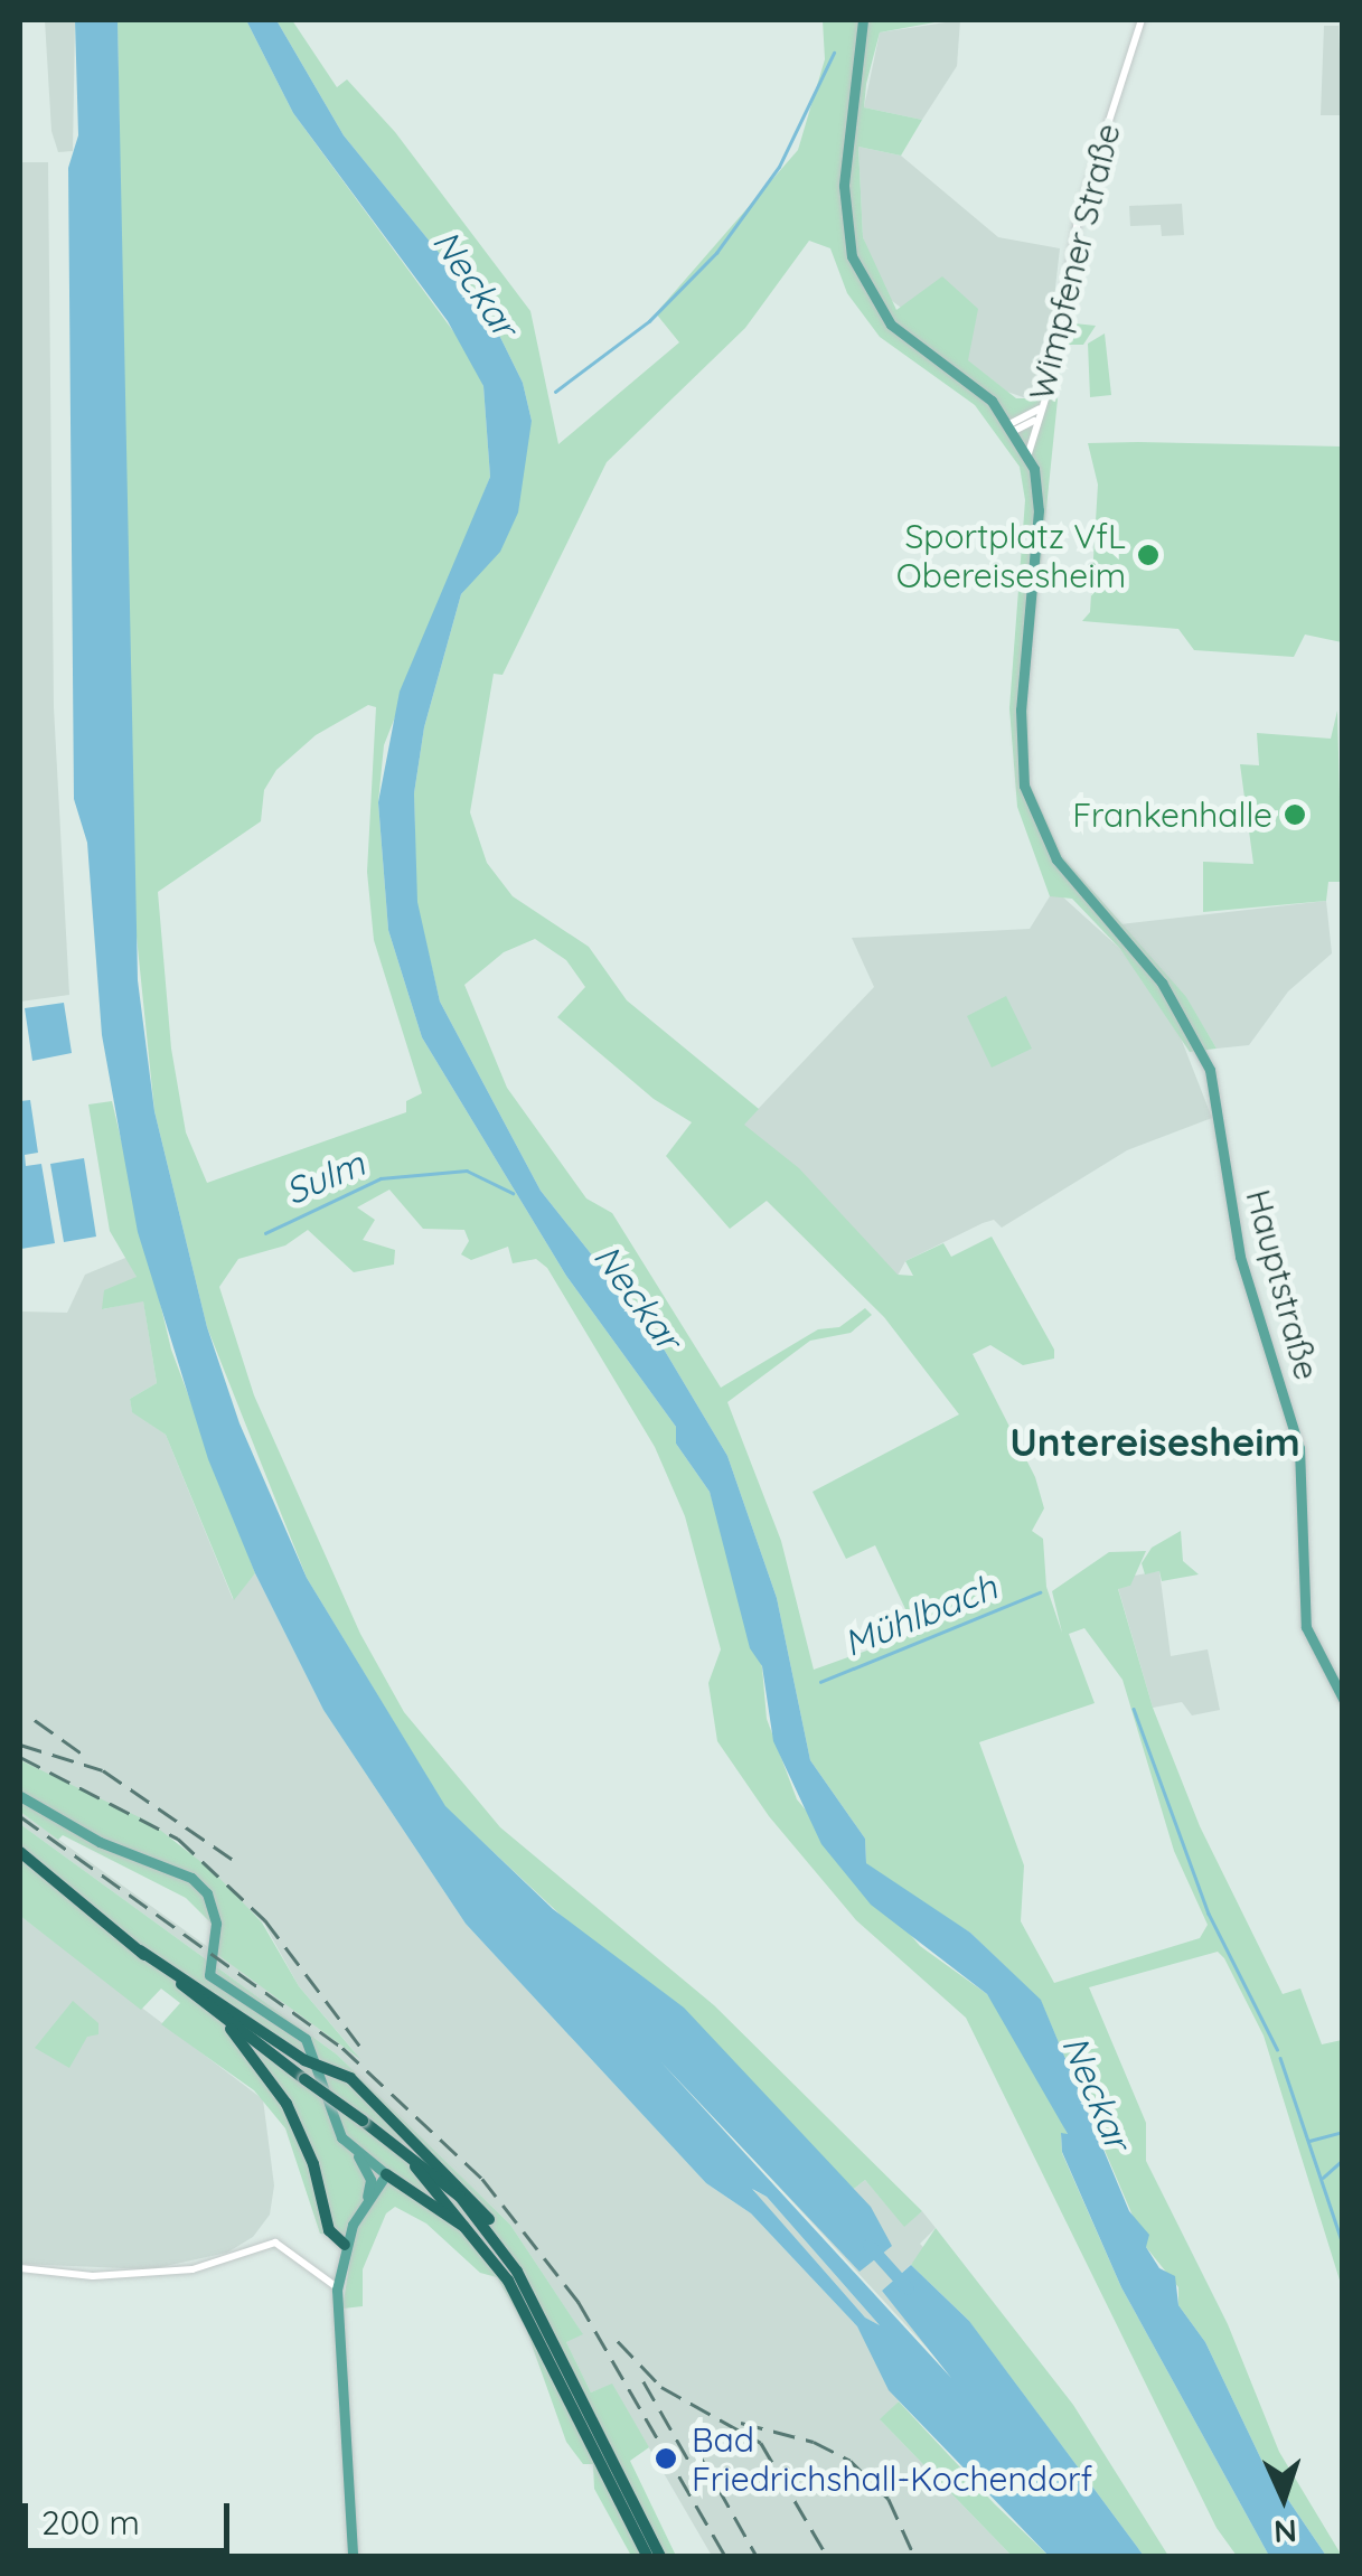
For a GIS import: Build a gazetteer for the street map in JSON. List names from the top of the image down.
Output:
{
  "streets": {
    "main road": ["Hauptstraße"],
    "street": ["Wimpfener Straße"]
  },
  "crossings": [
    ["Wimpfener Straße", "Hauptstraße"]
  ],
  "districts": ["Untereisesheim"],
  "water": ["Neckar", "Sulm", "Mühlbach"],
  "places": ["Sportplatz VfL Obereisesheim", "Frankenhalle", "Bad Friedrichshall-Kochendorf"],
  "scale_bar": "200 m",
  "north": "bottom"
}
